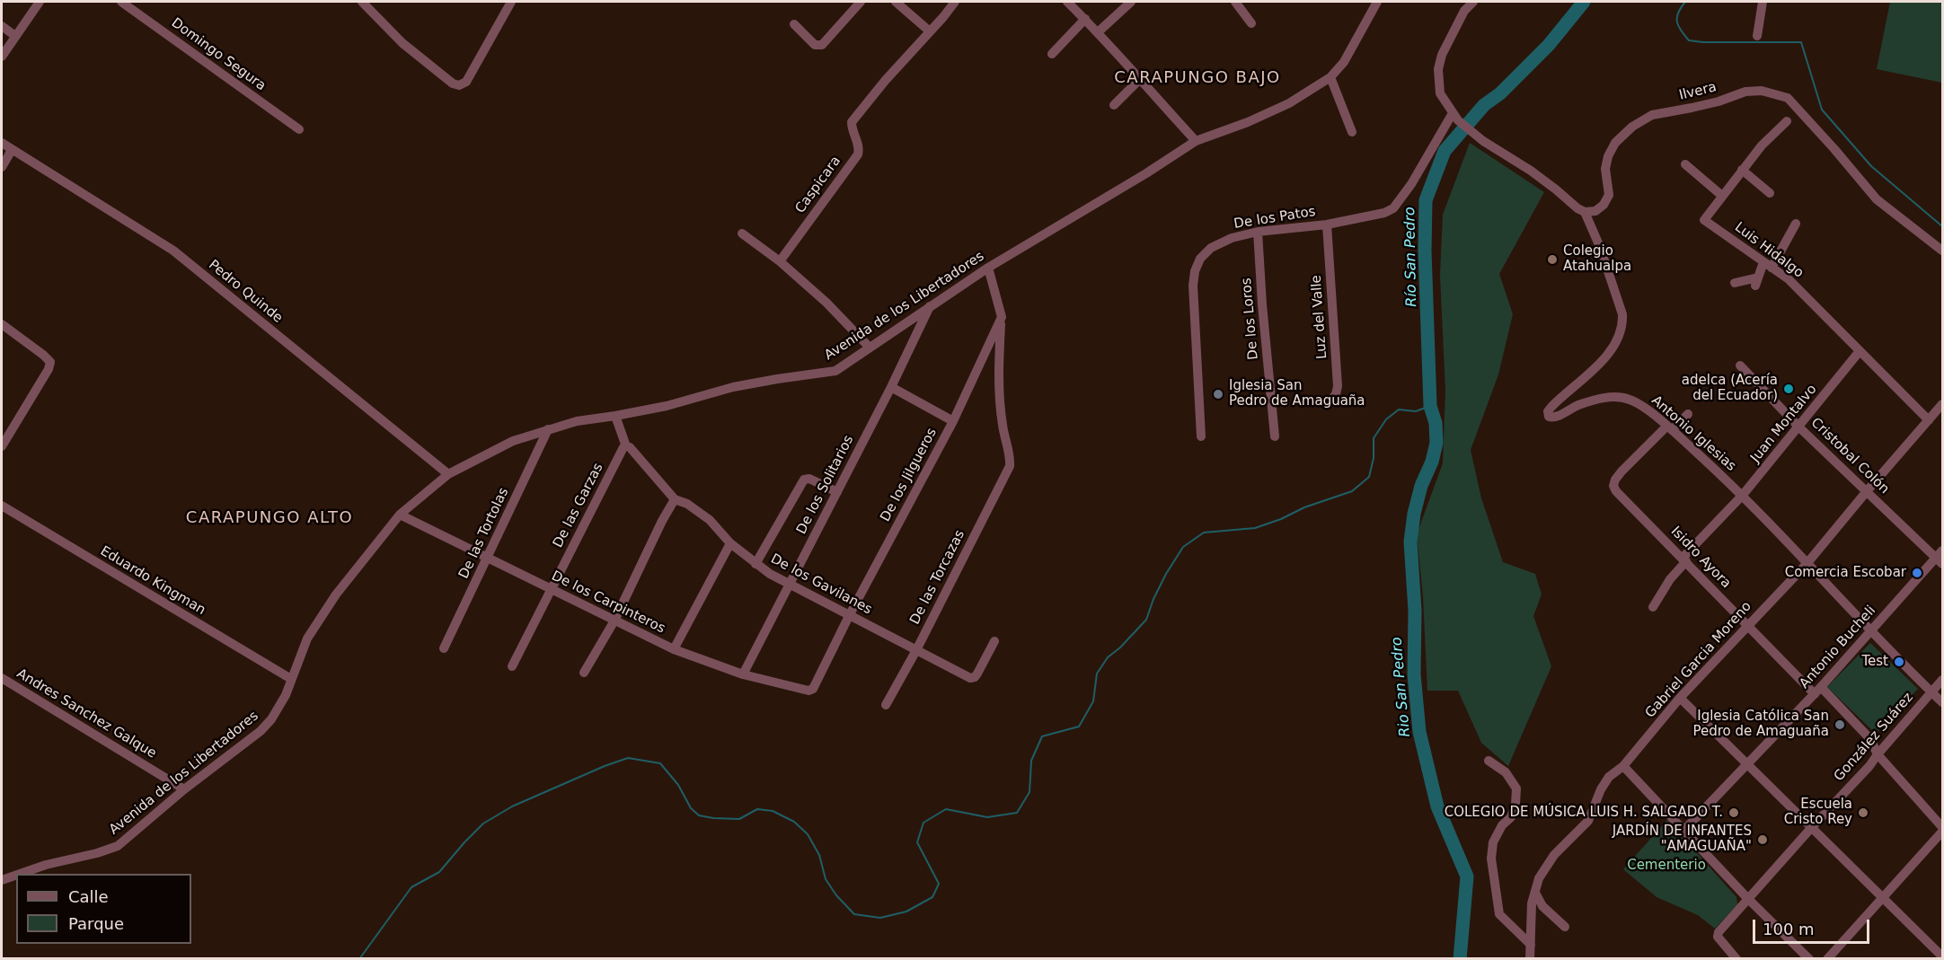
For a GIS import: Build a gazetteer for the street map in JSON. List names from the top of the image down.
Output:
{
  "streets": {
    "street": [
      "Domingo Segura",
      "Ilvera",
      "Caspicara",
      "De los Patos",
      "Luis Hidalgo",
      "Pedro Quinde",
      "Avenida de los Libertadores",
      "Luz del Valle",
      "De los Loros",
      "Juan Montalvo",
      "Antonio Iglesias",
      "Cristobal Colón",
      "De los Jilgueros",
      "De los Solitarios",
      "De las Garzas",
      "De las Tortolas",
      "Isidro Ayora",
      "De las Torcazas",
      "Eduardo Kingman",
      "De los Gavilanes",
      "De los Carpinteros",
      "Antonio Bucheli",
      "Gabriel Garcia Moreno",
      "Andres Sanchez Galque",
      "González Suárez"
    ]
  },
  "crossings": [
    ["Ilvera", "Antonio Iglesias"],
    ["De los Patos", "Luz del Valle"],
    ["De los Patos", "De los Loros"],
    ["Luis Hidalgo", "Juan Montalvo"],
    ["Luis Hidalgo", "Gabriel Garcia Moreno"],
    ["Pedro Quinde", "Avenida de los Libertadores"],
    ["Avenida de los Libertadores", "De los Solitarios"],
    ["Avenida de los Libertadores", "De las Tortolas"],
    ["Avenida de los Libertadores", "Eduardo Kingman"],
    ["Avenida de los Libertadores", "De los Carpinteros"],
    ["Avenida de los Libertadores", "Andres Sanchez Galque"],
    ["Juan Montalvo", "Antonio Iglesias"],
    ["Juan Montalvo", "Cristobal Colón"],
    ["Juan Montalvo", "Isidro Ayora"],
    ["Antonio Iglesias", "Isidro Ayora"],
    ["Antonio Iglesias", "Antonio Bucheli"],
    ["Antonio Iglesias", "Gabriel Garcia Moreno"],
    ["Antonio Iglesias", "González Suárez"],
    ["Cristobal Colón", "Antonio Bucheli"],
    ["Cristobal Colón", "Gabriel Garcia Moreno"],
    ["De los Jilgueros", "De las Torcazas"],
    ["De los Jilgueros", "De los Gavilanes"],
    ["De los Jilgueros", "De los Carpinteros"],
    ["De los Solitarios", "De los Gavilanes"],
    ["De los Solitarios", "De los Carpinteros"],
    ["De las Garzas", "De los Gavilanes"],
    ["De las Garzas", "De los Carpinteros"],
    ["De las Tortolas", "De los Carpinteros"],
    ["Isidro Ayora", "Antonio Bucheli"],
    ["Isidro Ayora", "Gabriel Garcia Moreno"],
    ["Isidro Ayora", "González Suárez"],
    ["De las Torcazas", "De los Gavilanes"]
  ],
  "districts": ["CARAPUNGO BAJO", "CARAPUNGO ALTO"],
  "water": ["Río San Pedro", "Rio San Pedro"],
  "parks": ["Cementerio"],
  "places": [
    "Colegio Atahualpa",
    "adelca (Acería del Ecuador)",
    "Iglesia San Pedro de Amaguaña",
    "Comercia Escobar",
    "Test",
    "Iglesia Católica San Pedro de Amaguaña",
    "COLEGIO DE MÚSICA LUIS H. SALGADO T.",
    "Escuela Cristo Rey",
    "JARDÍN DE INFANTES \"AMAGUAÑA\""
  ],
  "legend": ["Calle", "Parque"],
  "scale_bar": "100 m"
}
